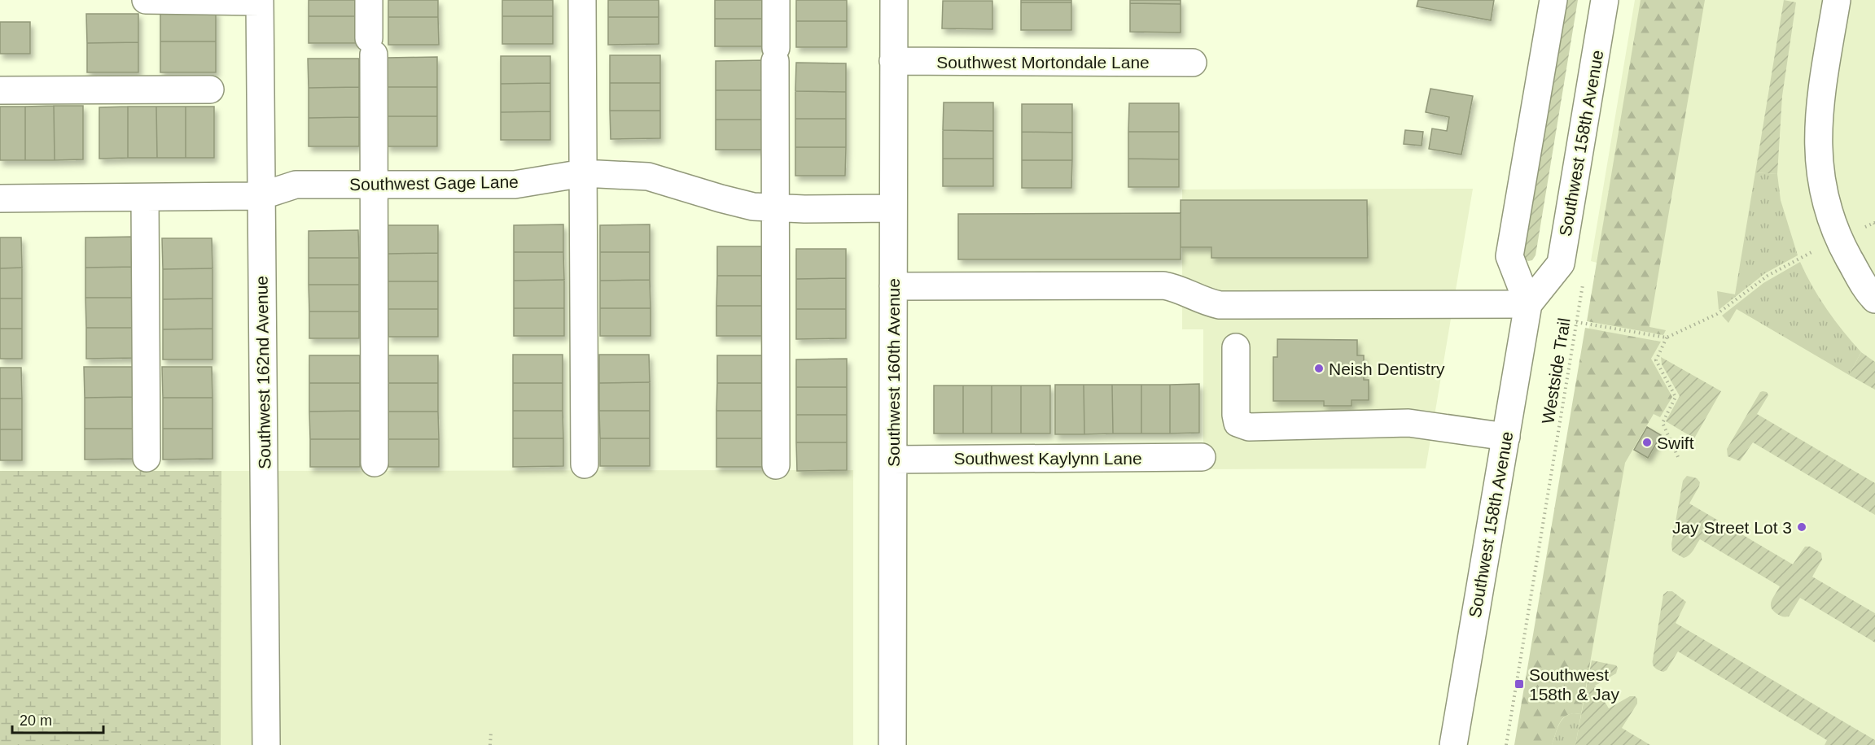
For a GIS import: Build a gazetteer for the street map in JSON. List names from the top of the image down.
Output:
{
  "streets": {
    "street": [
      "Southwest Mortondale Lane",
      "Southwest 158th Avenue",
      "Southwest Gage Lane",
      "Southwest 162nd Avenue",
      "Southwest 160th Avenue",
      "Southwest Kaylynn Lane"
    ],
    "path": ["Westside Trail"]
  },
  "crossings": [
    ["Southwest Mortondale Lane", "Southwest 160th Avenue"],
    ["Southwest Gage Lane", "Southwest 162nd Avenue"],
    ["Southwest Gage Lane", "Southwest 160th Avenue"],
    ["Southwest 160th Avenue", "Southwest Kaylynn Lane"]
  ],
  "places": {
    "other": ["Neish Dentistry", "Swift", "Jay Street Lot 3"],
    "transit": ["Southwest 158th & Jay"]
  },
  "scale_bar": "20 m"
}
